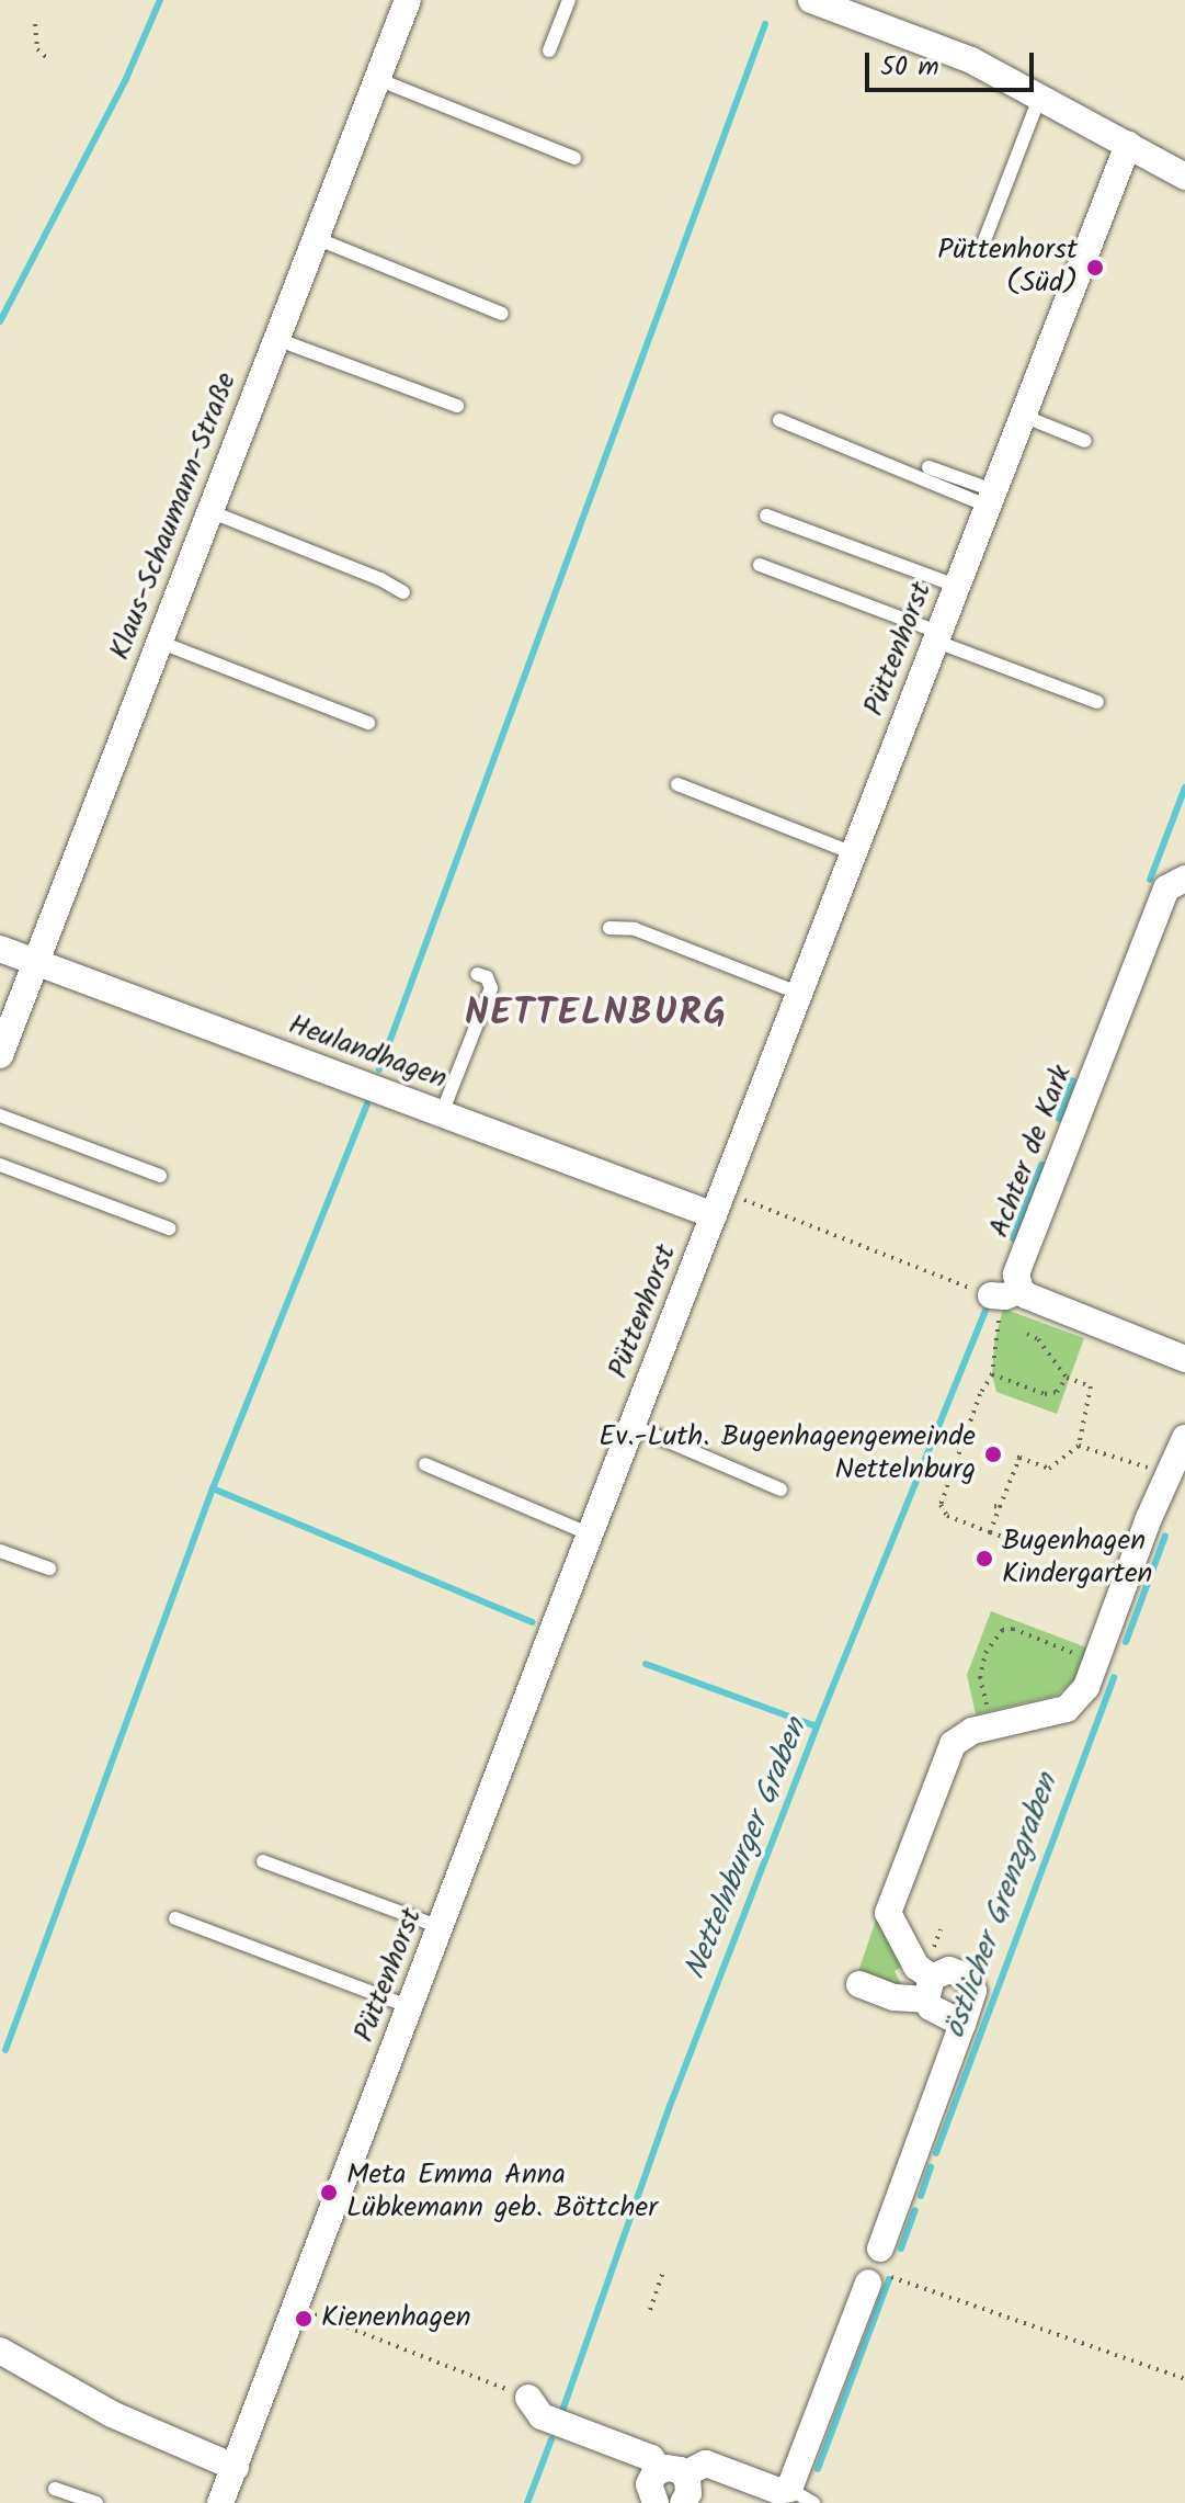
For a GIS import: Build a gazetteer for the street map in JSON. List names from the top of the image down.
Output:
{
  "streets": {
    "street": [
      "Klaus-Schaumann-Straße",
      "Püttenhorst",
      "Heulandhagen",
      "Achter de Kark"
    ]
  },
  "crossings": [
    ["Klaus-Schaumann-Straße", "Heulandhagen"],
    ["Püttenhorst", "Heulandhagen"]
  ],
  "districts": ["NETTELNBURG"],
  "water": ["Nettelnburger Graben", "östlicher Grenzgraben"],
  "places": [
    "Püttenhorst (Süd)",
    "Ev.-Luth. Bugenhagengemeinde Nettelnburg",
    "Bugenhagen Kindergarten",
    "Meta Emma Anna Lübkemann geb. Böttcher",
    "Kienenhagen"
  ],
  "scale_bar": "50 m"
}
